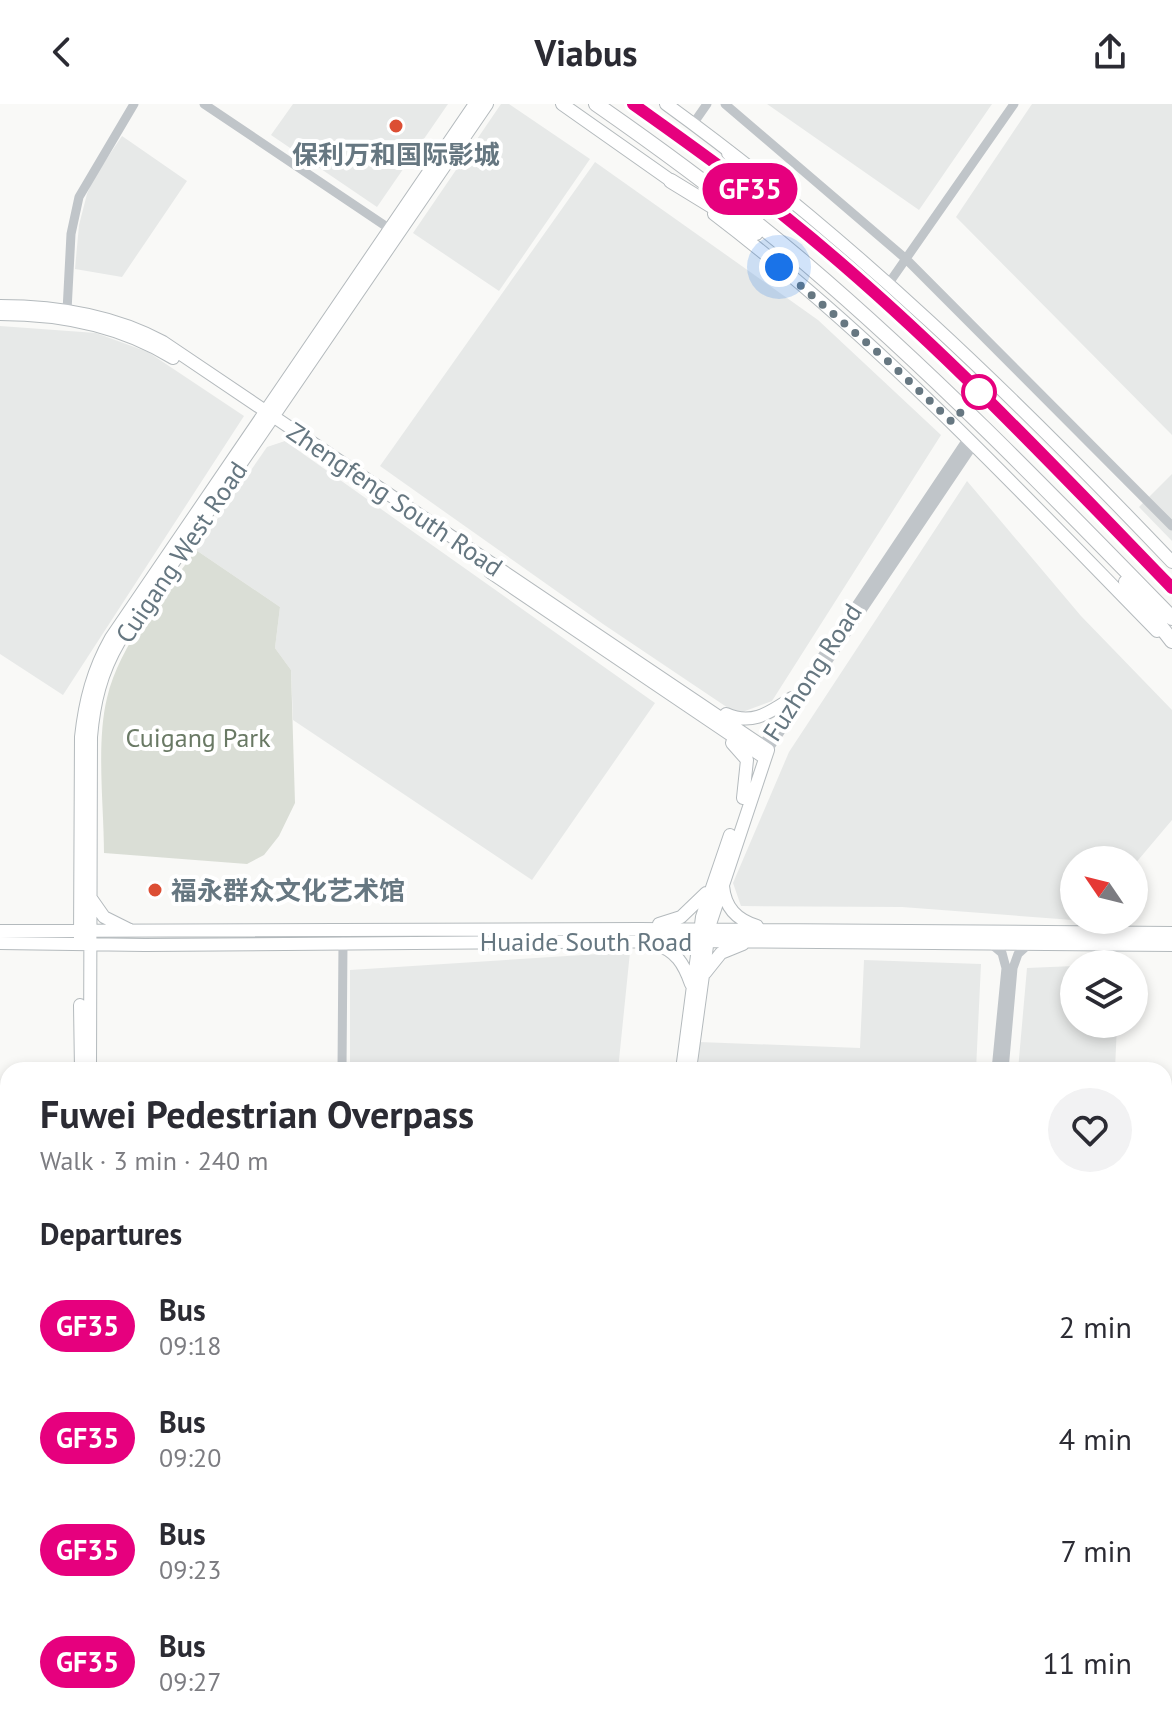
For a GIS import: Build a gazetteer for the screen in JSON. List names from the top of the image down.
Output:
{
  "streets": {
    "main road": [
      "Zhengfeng South Road",
      "Cuigang West Road",
      "Fuzhong Road",
      "Huaide South Road"
    ]
  },
  "crossings": [
    ["Zhengfeng South Road", "Cuigang West Road"],
    ["Zhengfeng South Road", "Fuzhong Road"],
    ["Cuigang West Road", "Huaide South Road"],
    ["Fuzhong Road", "Huaide South Road"]
  ],
  "parks": ["Cuigang Park"],
  "places": ["保利万和国际影城", "福永群众文化艺术馆"],
  "lines": ["bus line GF35"],
  "north": "top left",
  "page": {
    "header": "Viabus",
    "on_map": "GF35",
    "heading": [
      ["Fuwei Pedestrian Overpass", "Walk · 3 min · 240 m"],
      "Departures"
    ],
    "list": [
      {
        "mark": "GF35",
        "name": "Bus",
        "note": "09:18",
        "value": "2 min"
      },
      {
        "mark": "GF35",
        "name": "Bus",
        "note": "09:20",
        "value": "4 min"
      },
      {
        "mark": "GF35",
        "name": "Bus",
        "note": "09:23",
        "value": "7 min"
      },
      {
        "mark": "GF35",
        "name": "Bus",
        "note": "09:27",
        "value": "11 min"
      }
    ]
  }
}
